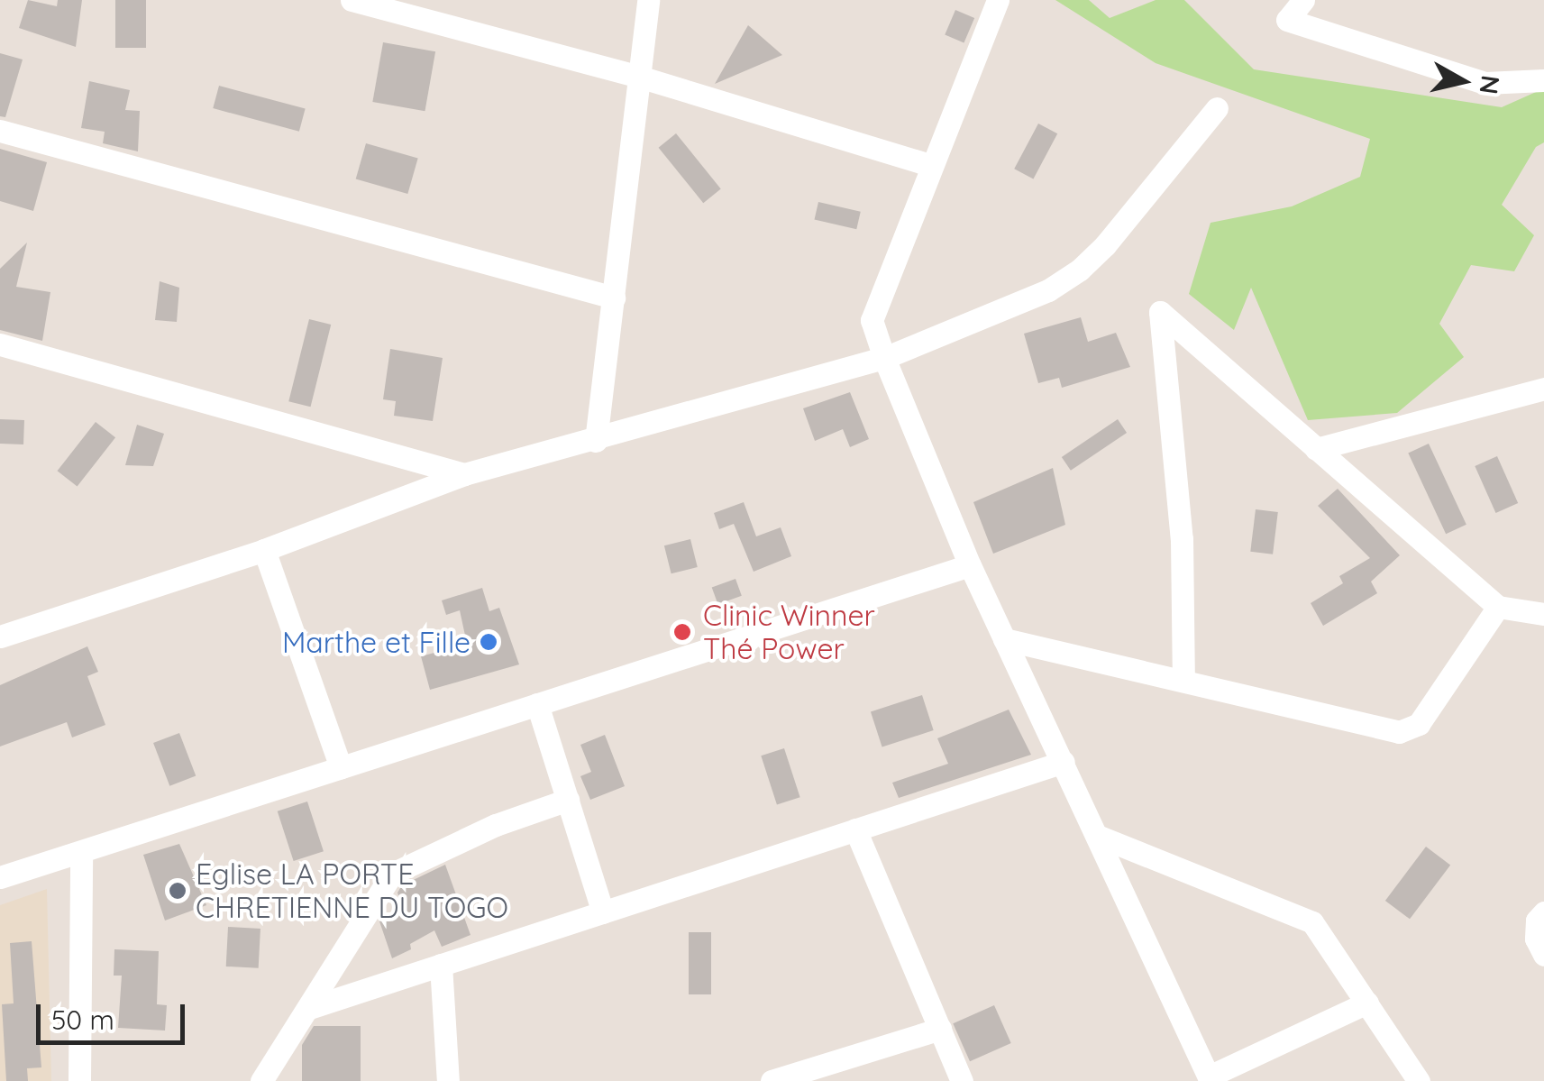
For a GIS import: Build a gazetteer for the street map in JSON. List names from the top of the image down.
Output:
{
  "places": ["Clinic Winner Thé Power", "Marthe et Fille", "Eglise LA PORTE CHRETIENNE DU TOGO"],
  "scale_bar": "50 m",
  "north": "right"
}
